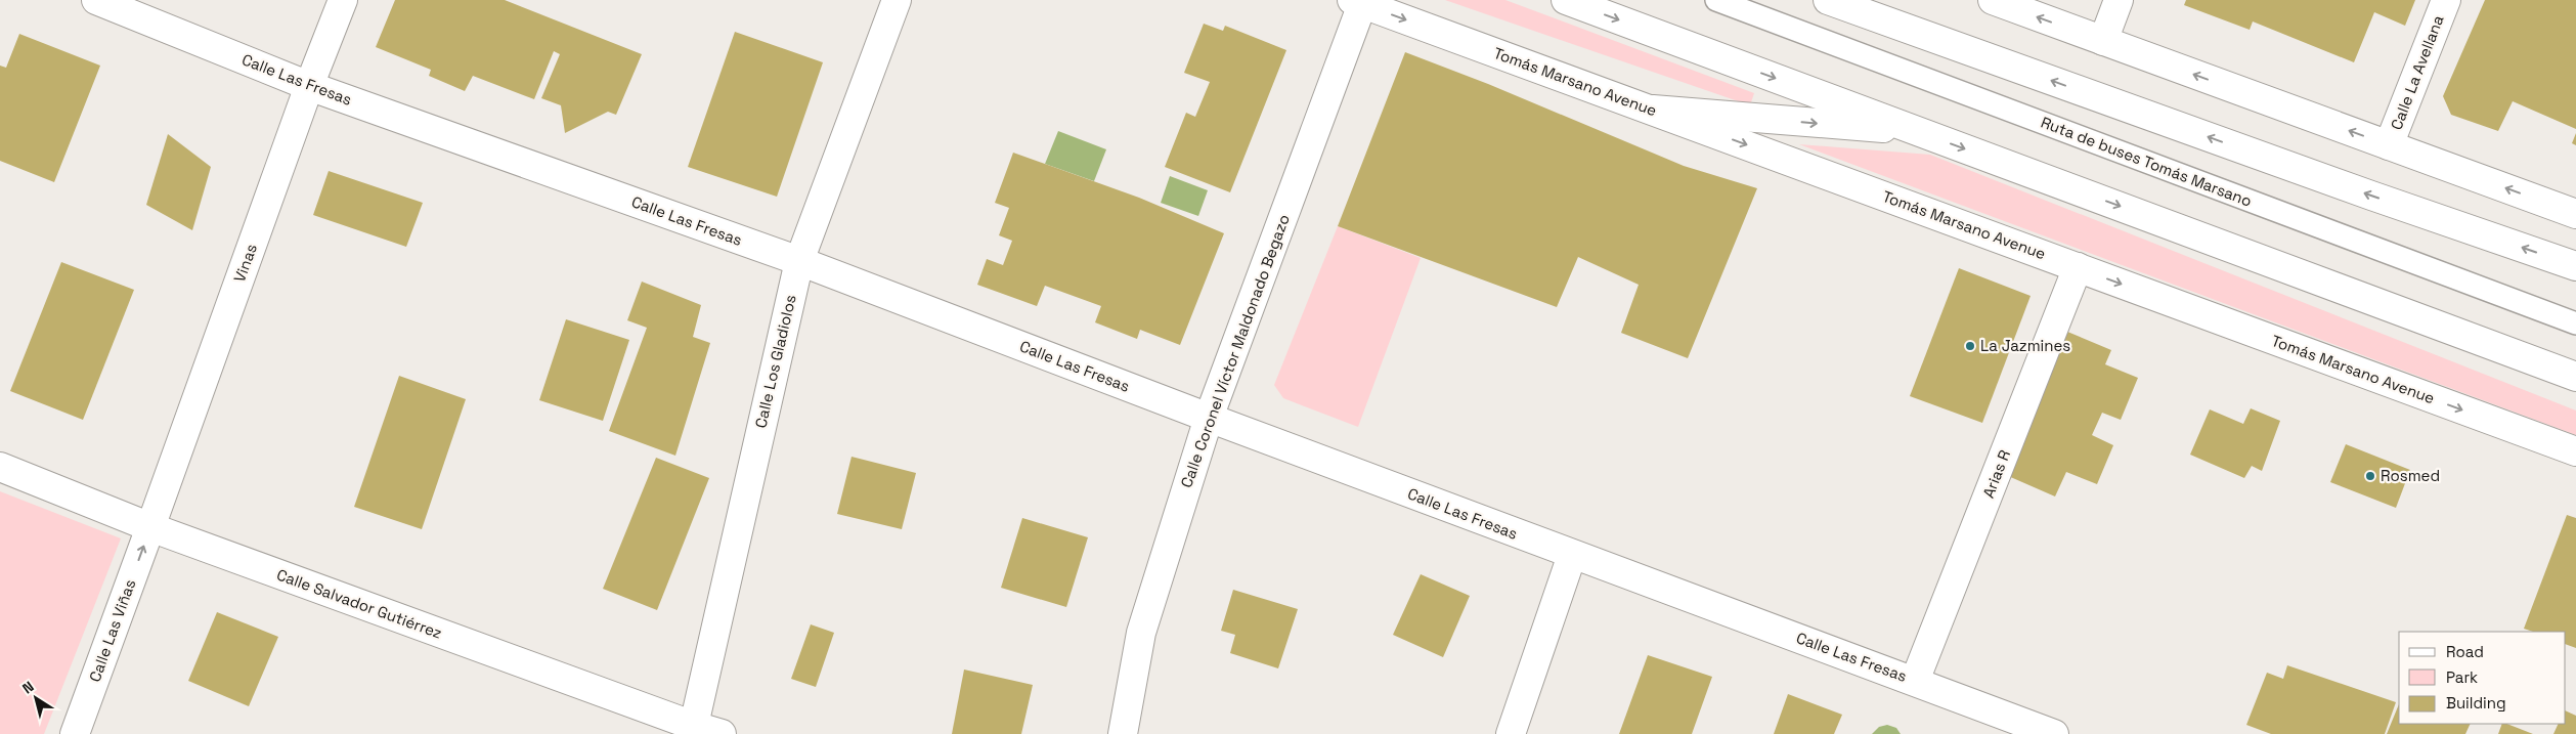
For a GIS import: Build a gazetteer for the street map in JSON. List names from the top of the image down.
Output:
{
  "streets": {
    "street": [
      "Calle La Avellana",
      "Calle Las Fresas",
      "Tomás Marsano Avenue",
      "Vinas",
      "Calle Coronel Víctor Maldonado Begazo",
      "Calle Los Gladiolos",
      "Arias R",
      "Calle Salvador Gutiérrez",
      "Calle Las Viñas"
    ],
    "lane": ["Ruta de buses Tomás Marsano"]
  },
  "crossings": [
    ["Calle Las Fresas", "Vinas"],
    ["Calle Las Fresas", "Calle Coronel Víctor Maldonado Begazo"],
    ["Calle Las Fresas", "Calle Los Gladiolos"],
    ["Calle Las Fresas", "Arias R"],
    ["Tomás Marsano Avenue", "Calle Coronel Víctor Maldonado Begazo"],
    ["Tomás Marsano Avenue", "Arias R"],
    ["Vinas", "Calle Salvador Gutiérrez"],
    ["Vinas", "Calle Las Viñas"],
    ["Calle Los Gladiolos", "Calle Salvador Gutiérrez"],
    ["Calle Salvador Gutiérrez", "Calle Las Viñas"]
  ],
  "one_way": ["Calle Las Viñas"],
  "places": ["La Jazmines", "Rosmed"],
  "legend": ["Road", "Park", "Building"],
  "north": "top left"
}
